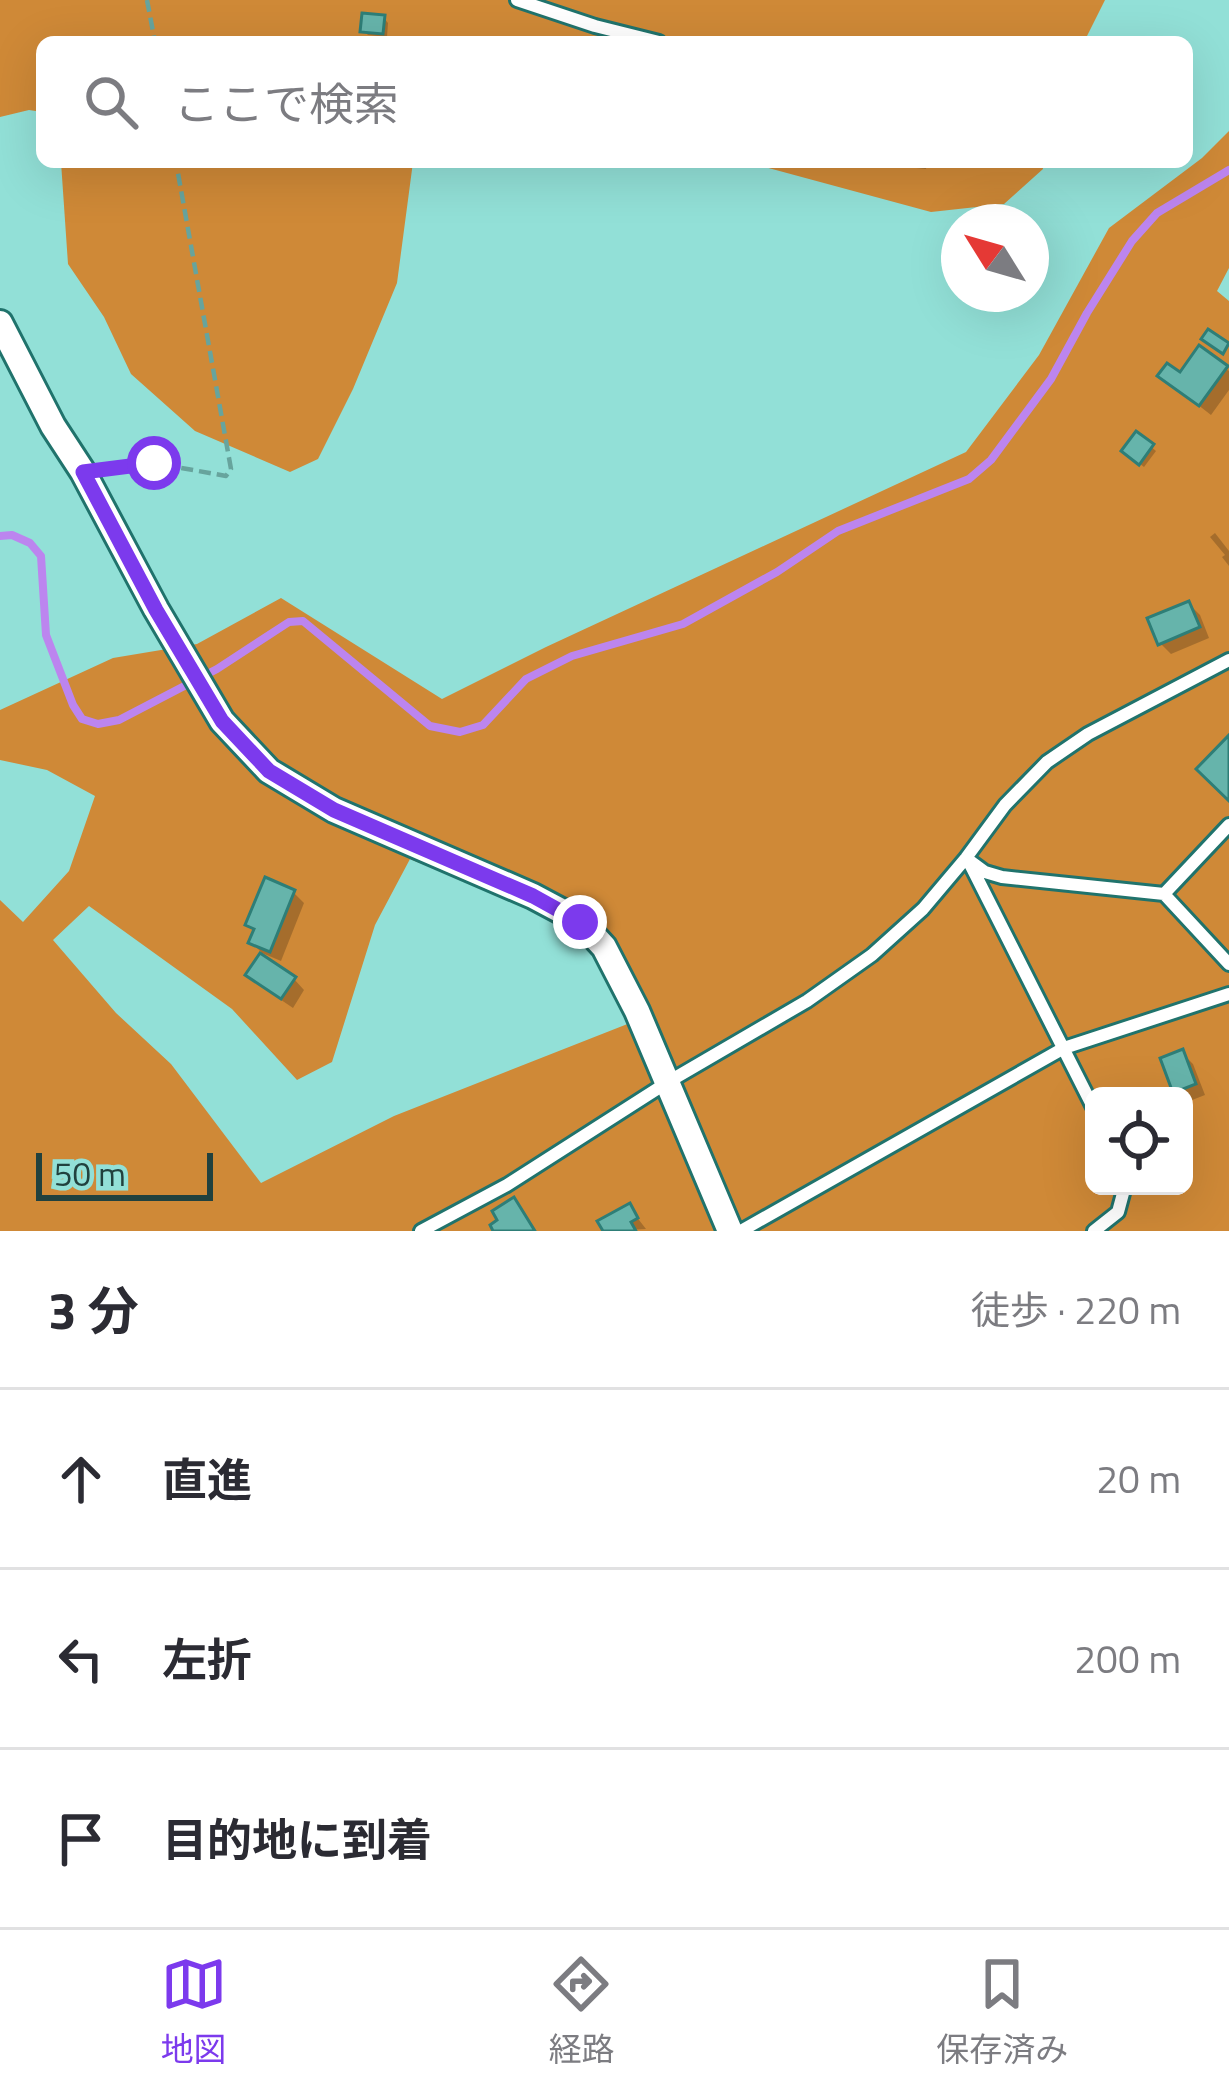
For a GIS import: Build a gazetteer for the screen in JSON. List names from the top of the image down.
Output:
{
  "scale_bar": "50 m",
  "north": "top left",
  "page": {
    "search": "ここで検索",
    "scale": "50 m",
    "heading": ["3 分", "徒歩 · 220 m"],
    "list": [
      ["直進", "20 m"],
      ["左折", "200 m"],
      "目的地に到着"
    ],
    "nav": ["地図", "経路", "保存済み"]
  }
}
